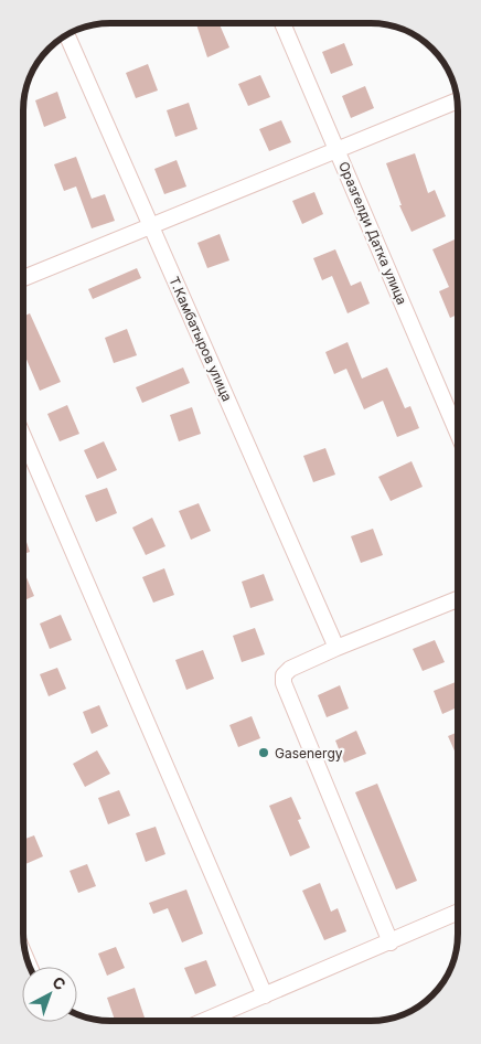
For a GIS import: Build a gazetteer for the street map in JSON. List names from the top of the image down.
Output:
{
  "streets": {
    "street": ["Оразгелди Датка улица", "Т.Камбатыров улица"]
  },
  "places": ["Gasenergy"],
  "north": "top right"
}
